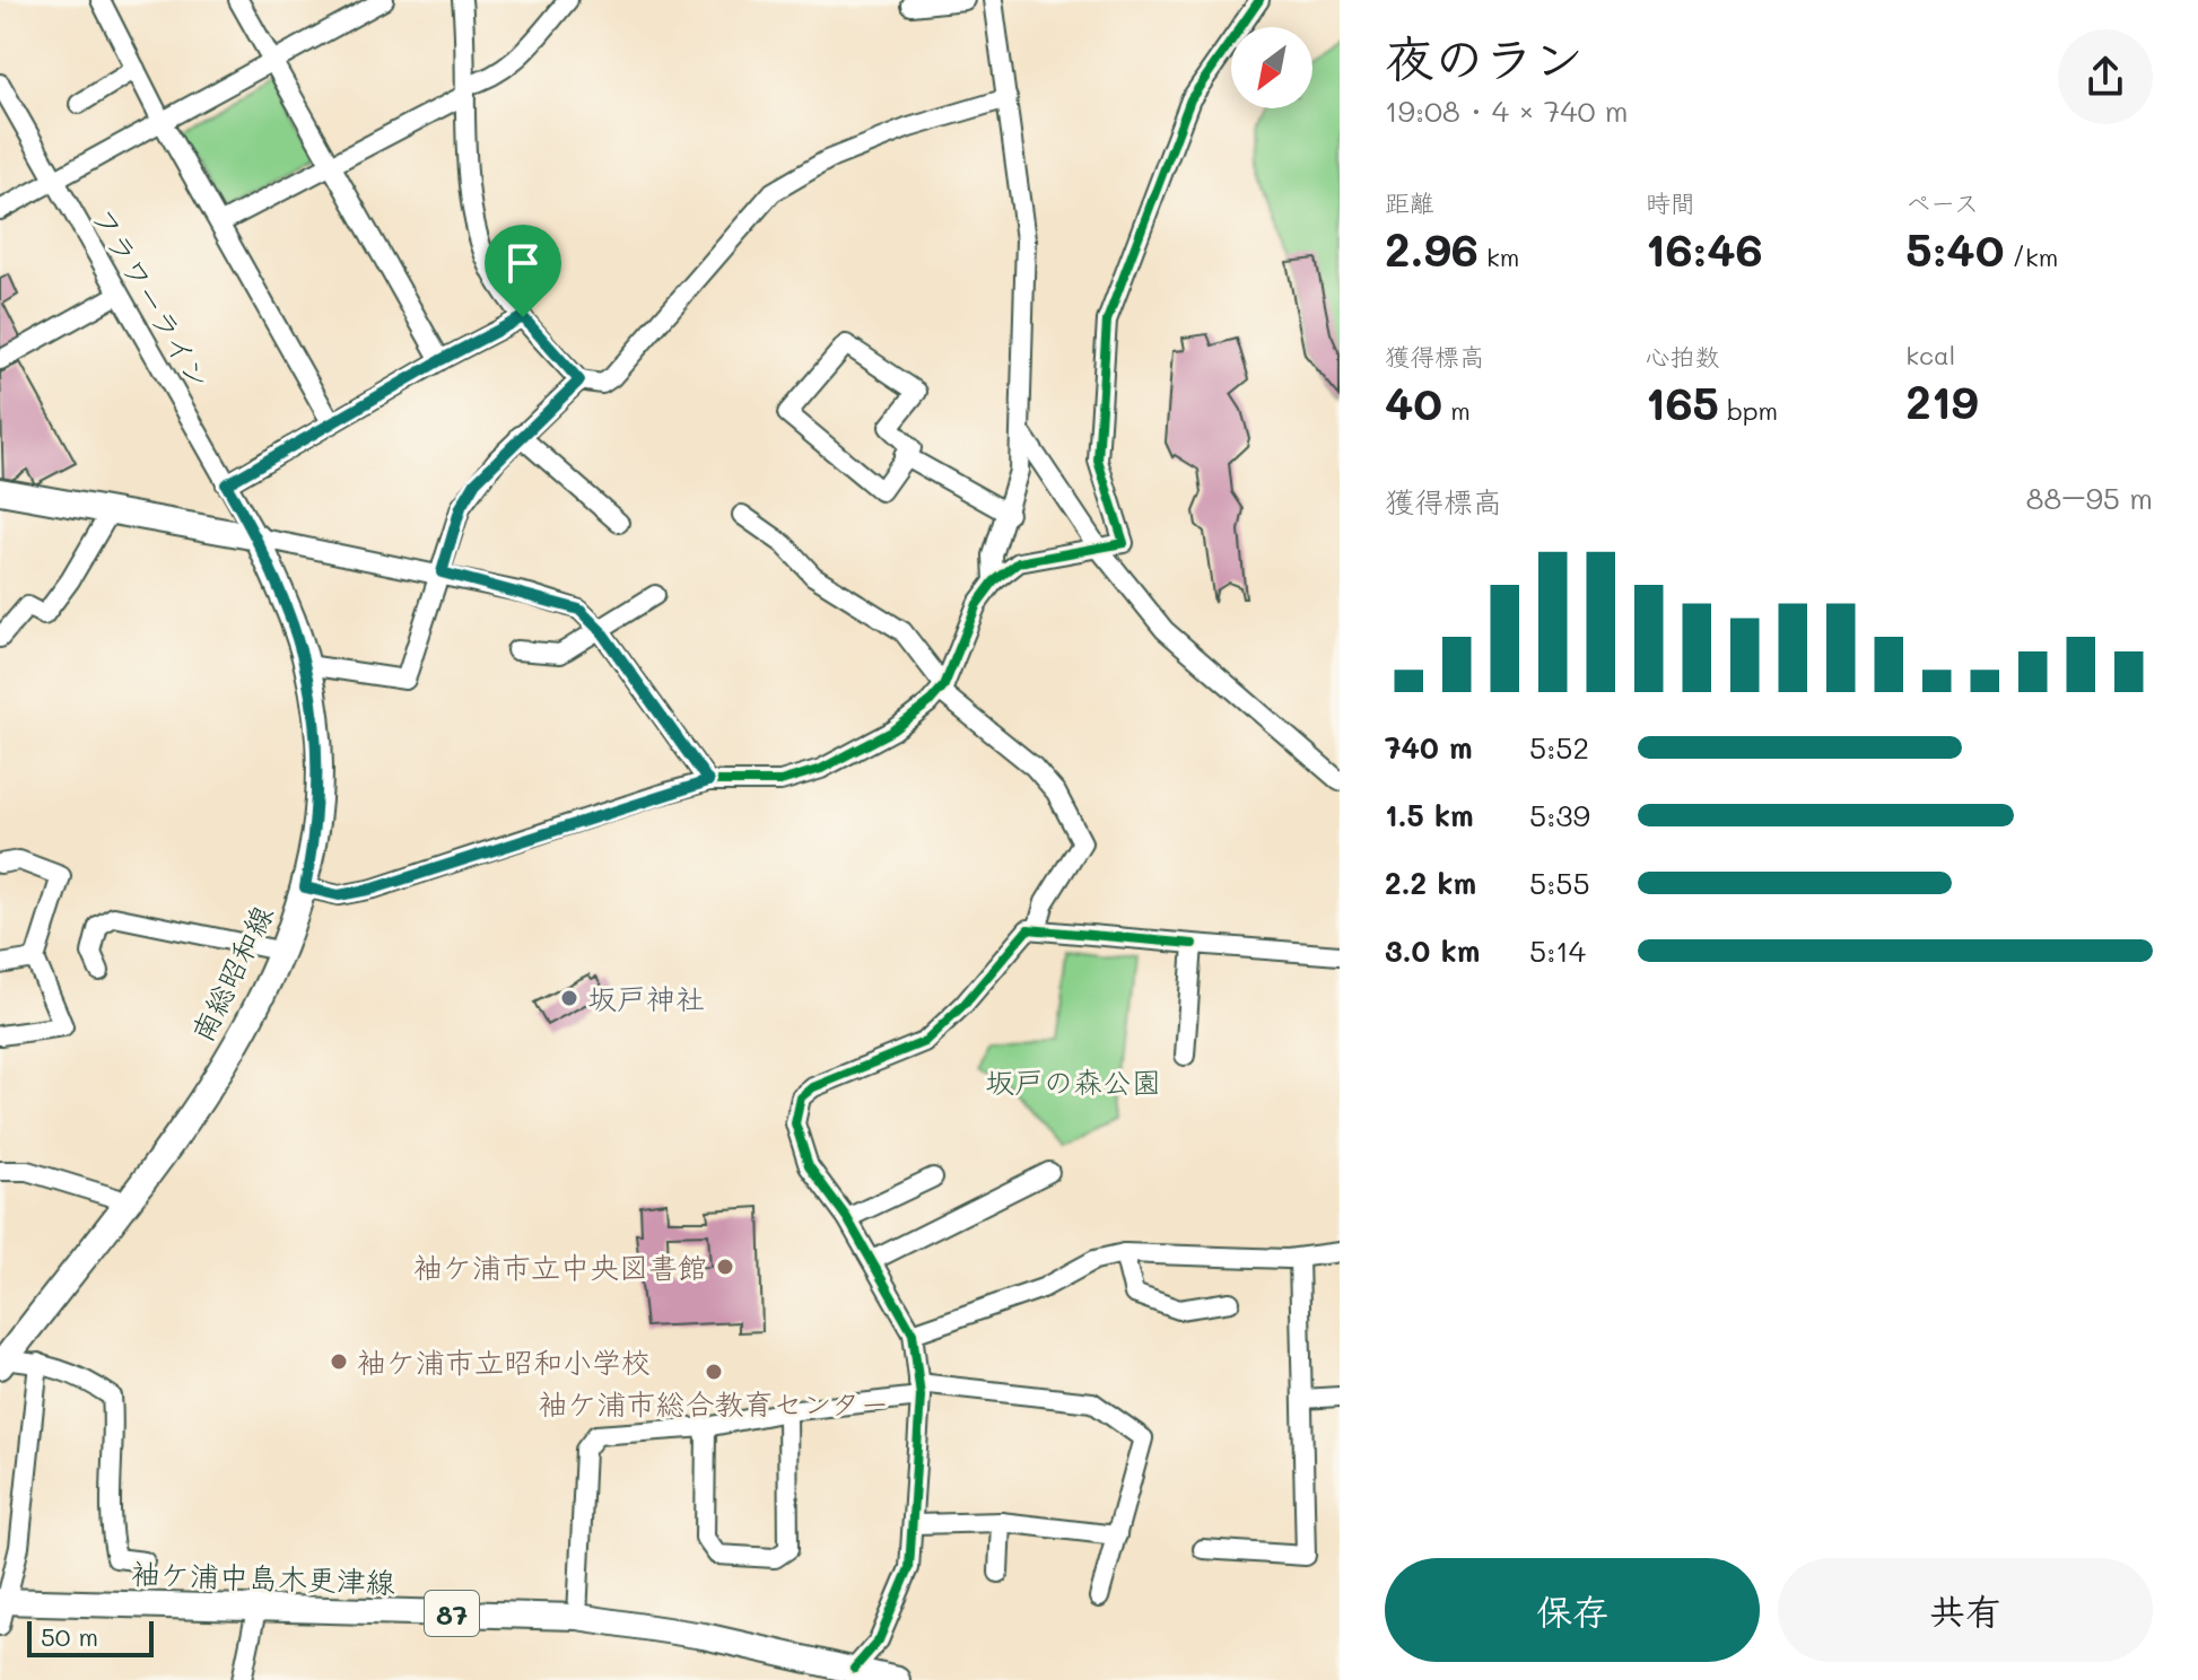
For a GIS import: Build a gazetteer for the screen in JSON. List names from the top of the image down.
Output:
{
  "streets": {
    "main road": ["南総昭和線", "袖ケ浦中島木更津線", "87"],
    "street": ["フラワーライン"]
  },
  "crossings": [
    ["フラワーライン", "南総昭和線"]
  ],
  "parks": ["坂戸の森公園"],
  "places": [
    "坂戸神社",
    "袖ケ浦市立中央図書館",
    "袖ケ浦市立昭和小学校",
    "袖ケ浦市総合教育センター"
  ],
  "scale_bar": "50 m",
  "north": "bottom left",
  "page": {
    "heading": ["夜のラン", "19:08 · 4 × 740 m"],
    "stats": [
      ["距離", "2.96 km"],
      ["時間", "16:46"],
      ["ペース", "5:40 /km"],
      ["獲得標高", "40 m"],
      ["心拍数", "165 bpm"],
      ["kcal", "219"]
    ],
    "chart": ["獲得標高", "88–95 m"],
    "list": [
      {
        "name": "740 m",
        "note": "5:52"
      },
      {
        "name": "1.5 km",
        "note": "5:39"
      },
      {
        "name": "2.2 km",
        "note": "5:55"
      },
      {
        "name": "3.0 km",
        "note": "5:14"
      }
    ],
    "buttons": ["保存", "共有"],
    "scale": "50 m"
  }
}
